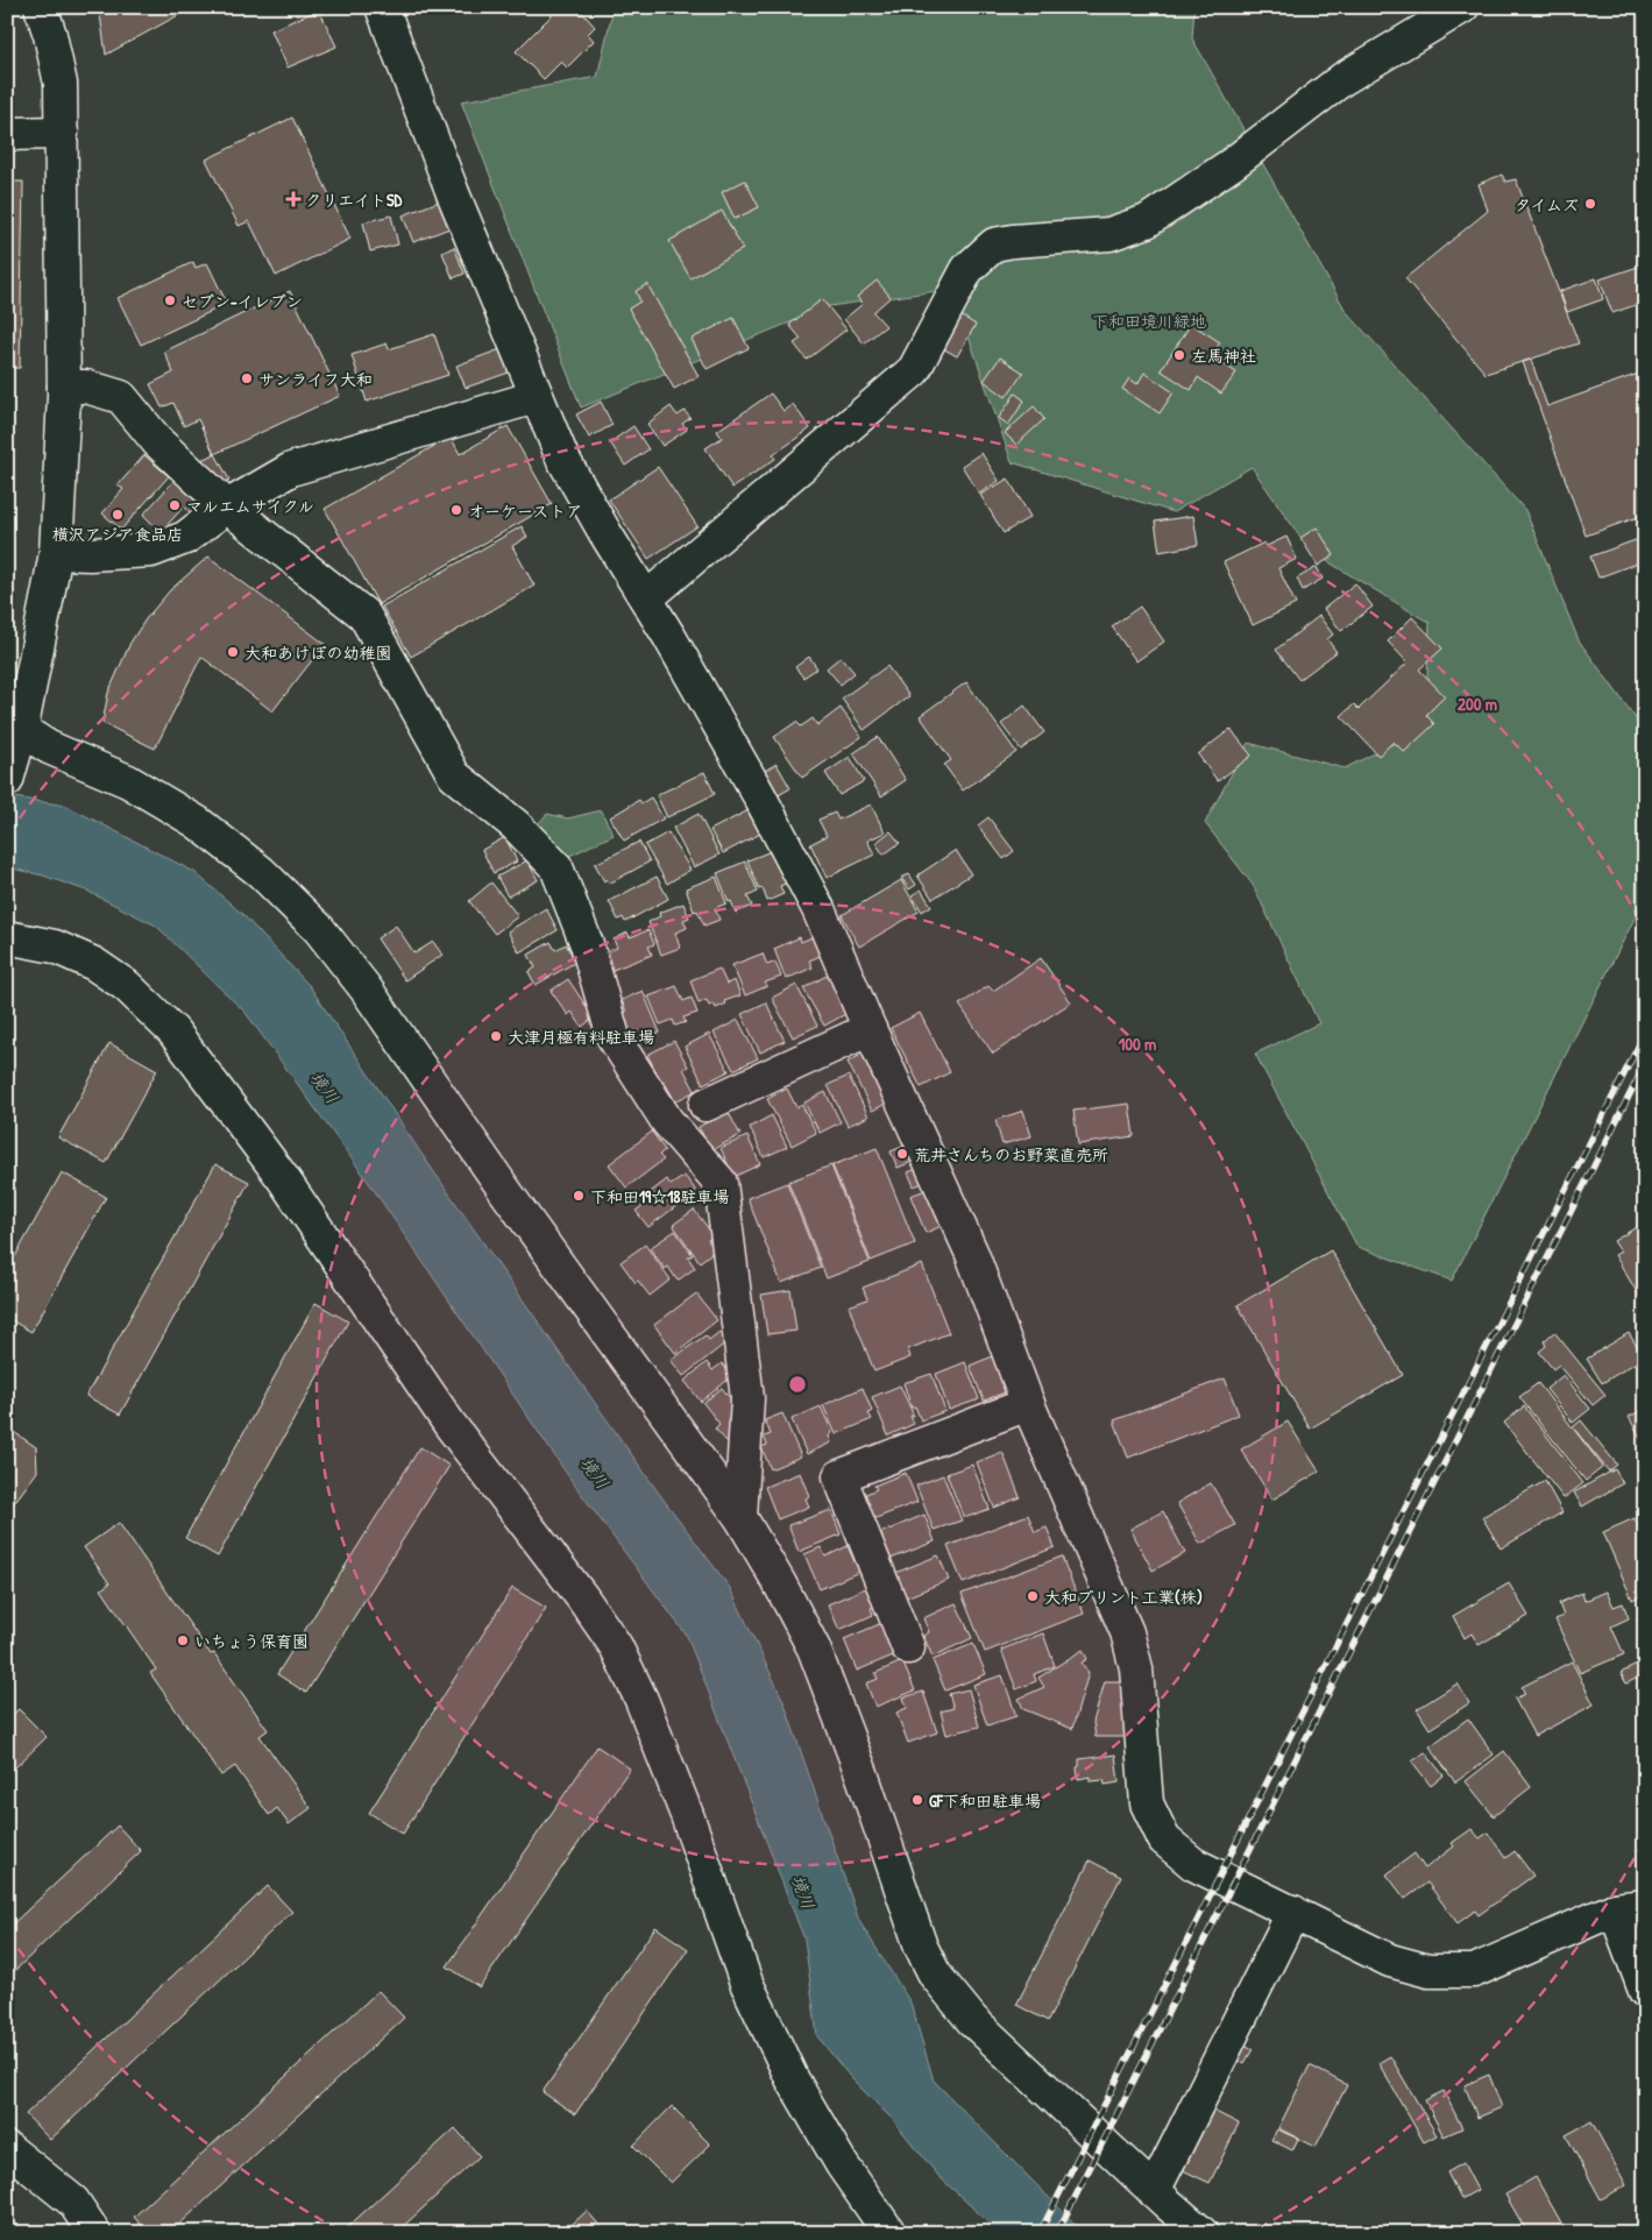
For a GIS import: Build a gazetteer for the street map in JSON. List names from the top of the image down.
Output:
{
  "water": ["境川"],
  "parks": ["下和田境川緑地"],
  "places": {
    "health": ["クリエイトSD"],
    "other": [
      "タイムズ",
      "セブン-イレブン",
      "左馬神社",
      "サンライフ大和",
      "マルエムサイクル",
      "オーケーストア",
      "横沢アジア食品店",
      "大和あけぼの幼稚園",
      "大津月極有料駐車場",
      "荒井さんちのお野菜直売所",
      "下和田19☆18駐車場",
      "大和プリント工業(株)",
      "いちょう保育園",
      "GF下和田駐車場"
    ]
  },
  "rings": ["200 m", "100 m"]
}
